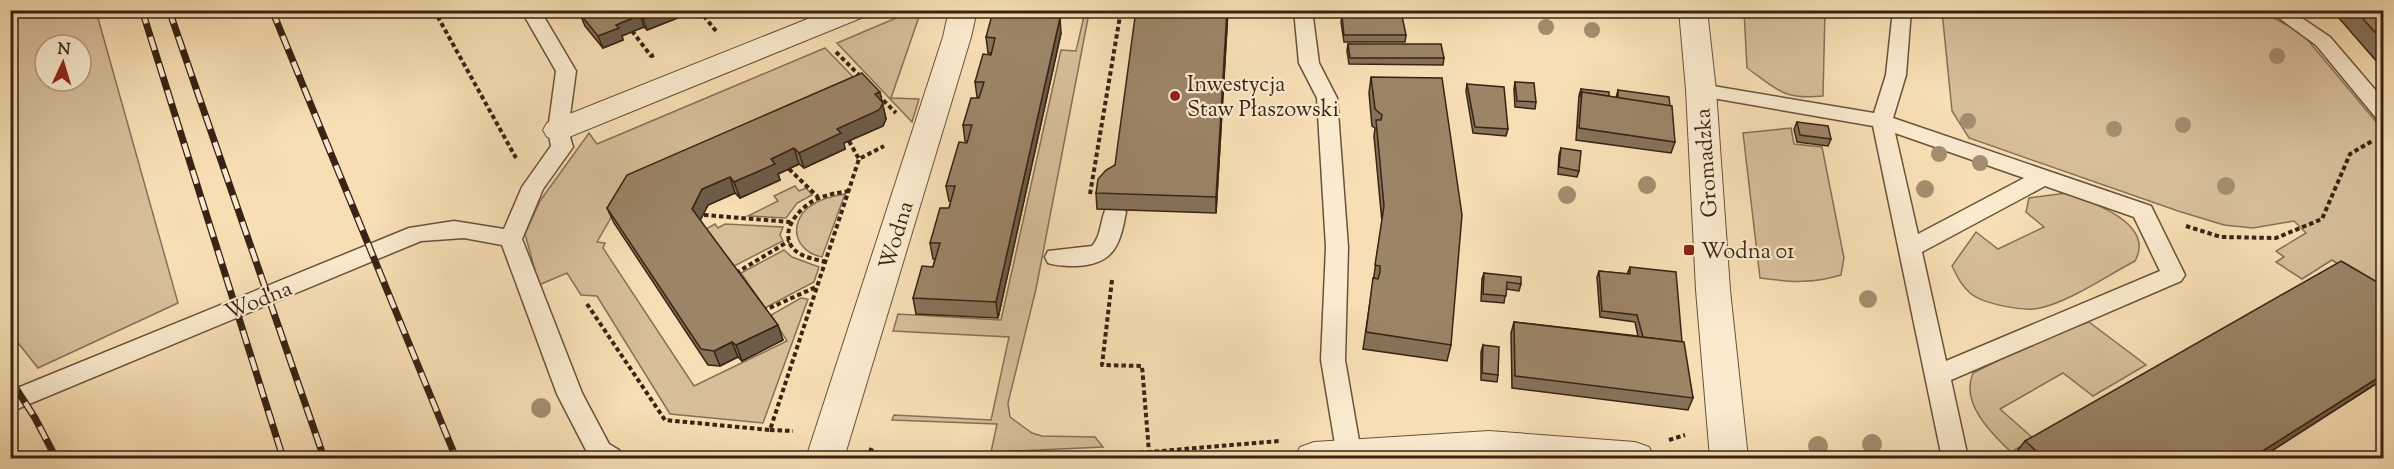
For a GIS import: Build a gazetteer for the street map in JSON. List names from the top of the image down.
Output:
{
  "streets": {
    "street": ["Gromadzka", "Wodna"]
  },
  "places": {
    "other": ["Inwestycja Staw Płaszowski"],
    "transit": ["Wodna 01"]
  },
  "north": "top"
}
